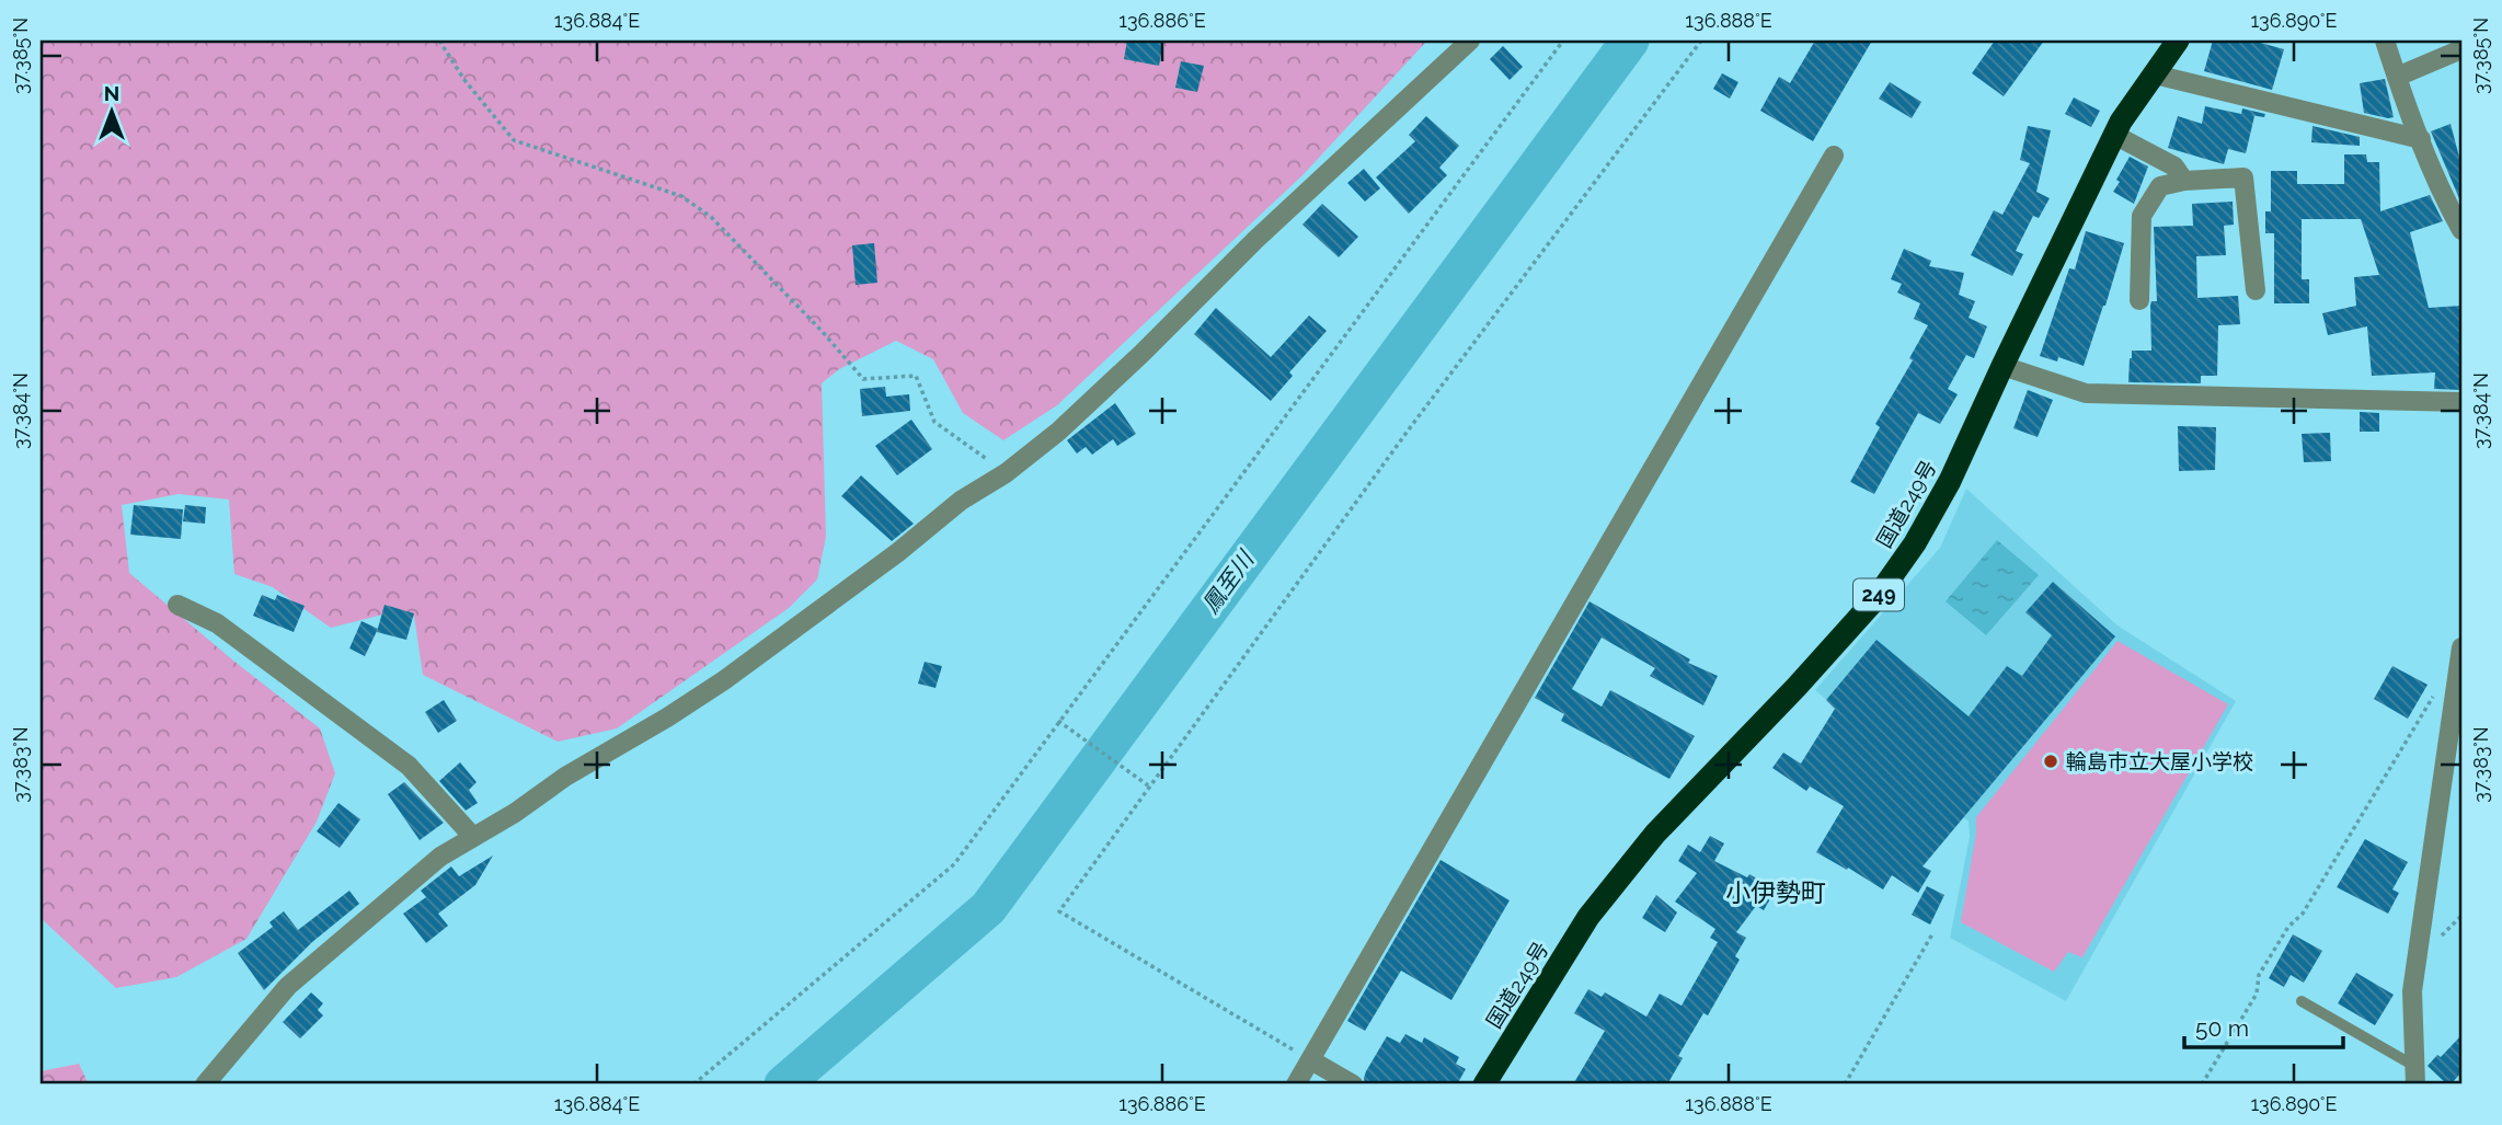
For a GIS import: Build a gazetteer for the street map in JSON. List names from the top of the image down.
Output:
{
  "streets": {
    "highway": ["国道249号", "249"]
  },
  "districts": ["小伊勢町"],
  "water": ["鳳至川"],
  "places": ["輪島市立大屋小学校"],
  "scale_bar": "50 m",
  "north": "top",
  "coordinates": [
    "136.884°E",
    "136.886°E",
    "136.888°E",
    "136.890°E",
    "37.385°N",
    "37.384°N",
    "37.383°N"
  ]
}
